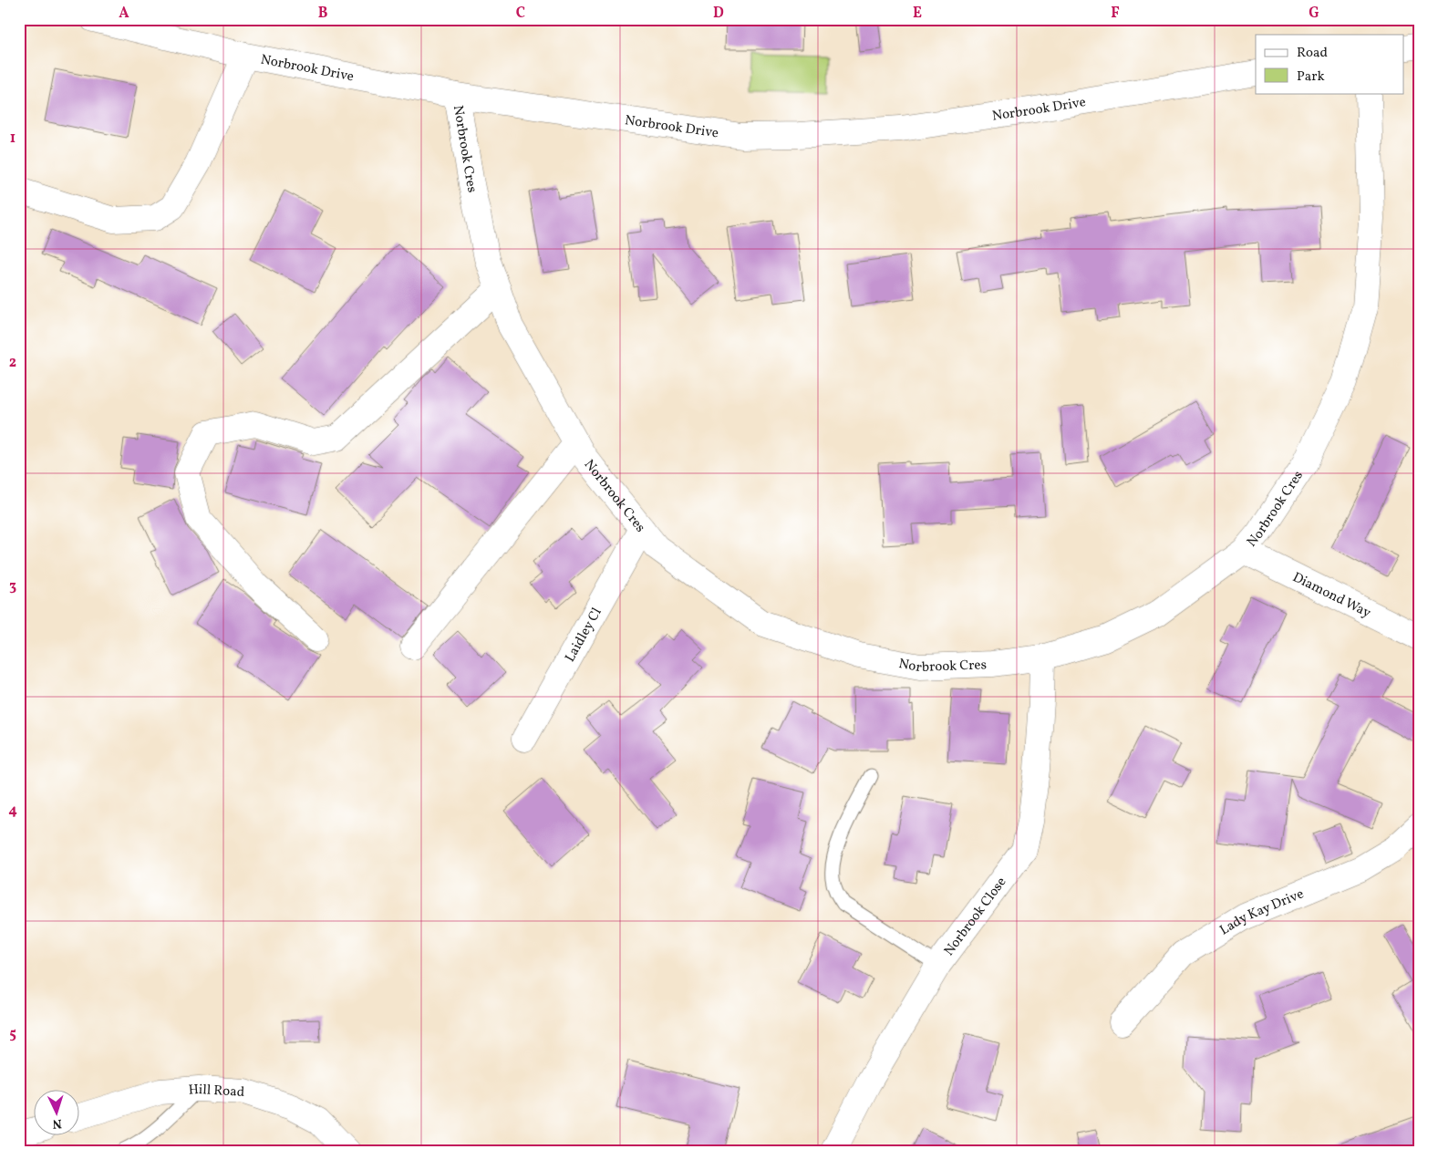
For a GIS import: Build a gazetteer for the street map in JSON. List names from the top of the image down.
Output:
{
  "streets": {
    "street": [
      "Norbrook Drive",
      "Norbrook Cres",
      "Diamond Way",
      "Laidley Cl",
      "Lady Kay Drive",
      "Norbrook Close",
      "Hill Road"
    ]
  },
  "crossings": [
    ["Norbrook Drive", "Norbrook Cres"],
    ["Norbrook Cres", "Diamond Way"],
    ["Norbrook Cres", "Laidley Cl"],
    ["Norbrook Cres", "Norbrook Close"]
  ],
  "legend": ["Road", "Park"],
  "north": "bottom",
  "grid": {
    "columns": [
      "A",
      "B",
      "C",
      "D",
      "E",
      "F",
      "G"
    ],
    "rows": [
      "1",
      "2",
      "3",
      "4",
      "5"
    ]
  }
}
